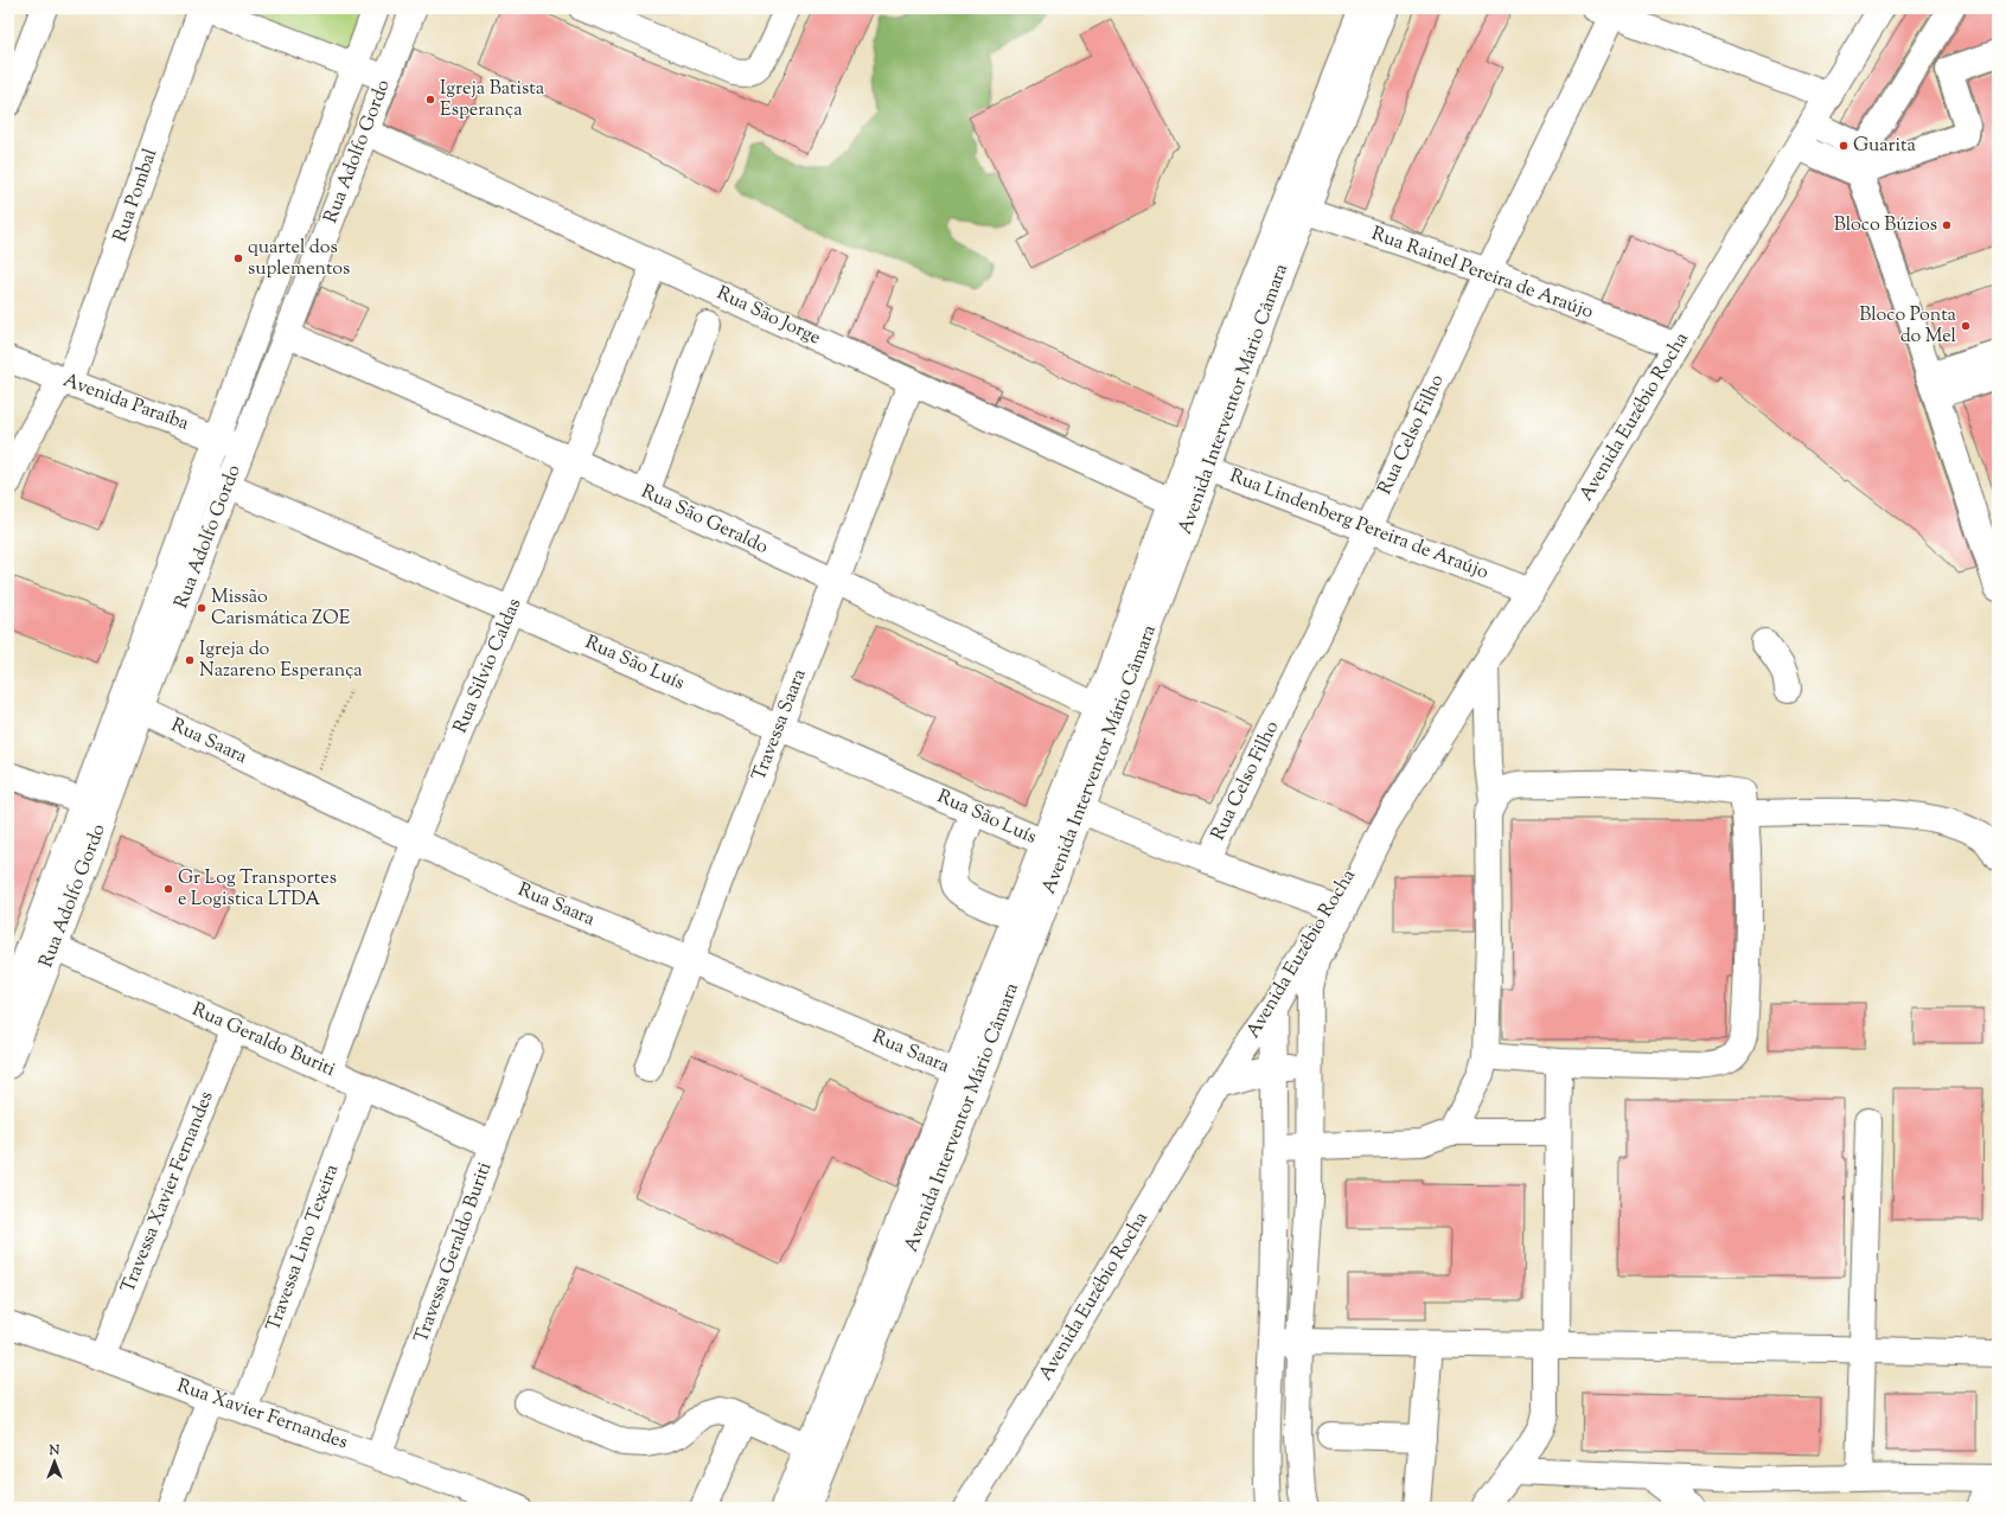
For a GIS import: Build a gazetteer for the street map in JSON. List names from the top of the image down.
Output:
{
  "streets": {
    "street": [
      "Rua Adolfo Gordo",
      "Rua Pombal",
      "Rua Rainel Pereira de Araújo",
      "Rua São Jorge",
      "Avenida Interventor Mário Câmara",
      "Avenida Paraíba",
      "Avenida Euzébio Rocha",
      "Rua Celso Filho",
      "Rua São Geraldo",
      "Rua Lindenberg Pereira de Araújo",
      "Rua São Luís",
      "Rua Silvio Caldas",
      "Travessa Saara",
      "Rua Saara",
      "Rua Geraldo Buriti",
      "Travessa Xavier Fernandes",
      "Travessa Lino Texeira",
      "Travessa Geraldo Buriti",
      "Rua Xavier Fernandes"
    ]
  },
  "crossings": [
    ["Rua Adolfo Gordo", "Rua São Jorge"],
    ["Rua Adolfo Gordo", "Avenida Paraíba"],
    ["Rua Adolfo Gordo", "Rua São Geraldo"],
    ["Rua Adolfo Gordo", "Rua São Luís"],
    ["Rua Adolfo Gordo", "Rua Saara"],
    ["Rua Adolfo Gordo", "Rua Geraldo Buriti"],
    ["Rua Pombal", "Avenida Paraíba"],
    ["Rua Rainel Pereira de Araújo", "Avenida Interventor Mário Câmara"],
    ["Rua Rainel Pereira de Araújo", "Avenida Euzébio Rocha"],
    ["Rua Rainel Pereira de Araújo", "Rua Celso Filho"],
    ["Rua São Jorge", "Avenida Interventor Mário Câmara"],
    ["Rua São Jorge", "Rua Silvio Caldas"],
    ["Rua São Jorge", "Travessa Saara"],
    ["Avenida Interventor Mário Câmara", "Rua São Geraldo"],
    ["Avenida Interventor Mário Câmara", "Rua Lindenberg Pereira de Araújo"],
    ["Avenida Interventor Mário Câmara", "Rua São Luís"],
    ["Avenida Interventor Mário Câmara", "Rua Saara"],
    ["Avenida Euzébio Rocha", "Rua Lindenberg Pereira de Araújo"],
    ["Rua Celso Filho", "Rua Lindenberg Pereira de Araújo"],
    ["Rua São Geraldo", "Rua Silvio Caldas"],
    ["Rua São Geraldo", "Travessa Saara"],
    ["Rua São Luís", "Rua Silvio Caldas"],
    ["Rua São Luís", "Travessa Saara"],
    ["Rua Silvio Caldas", "Rua Saara"],
    ["Rua Silvio Caldas", "Rua Geraldo Buriti"],
    ["Travessa Saara", "Rua Saara"],
    ["Rua Geraldo Buriti", "Travessa Xavier Fernandes"],
    ["Rua Geraldo Buriti", "Travessa Lino Texeira"],
    ["Rua Geraldo Buriti", "Travessa Geraldo Buriti"],
    ["Travessa Xavier Fernandes", "Rua Xavier Fernandes"],
    ["Travessa Lino Texeira", "Rua Xavier Fernandes"],
    ["Travessa Geraldo Buriti", "Rua Xavier Fernandes"]
  ],
  "places": [
    "Igreja Batista Esperança",
    "Guarita",
    "Bloco Búzios",
    "quartel dos suplementos",
    "Bloco Ponta do Mel",
    "Missão Carismática ZOE",
    "Igreja do Nazareno Esperança",
    "Gr Log Transportes e Logistica LTDA"
  ],
  "north": "top"
}
